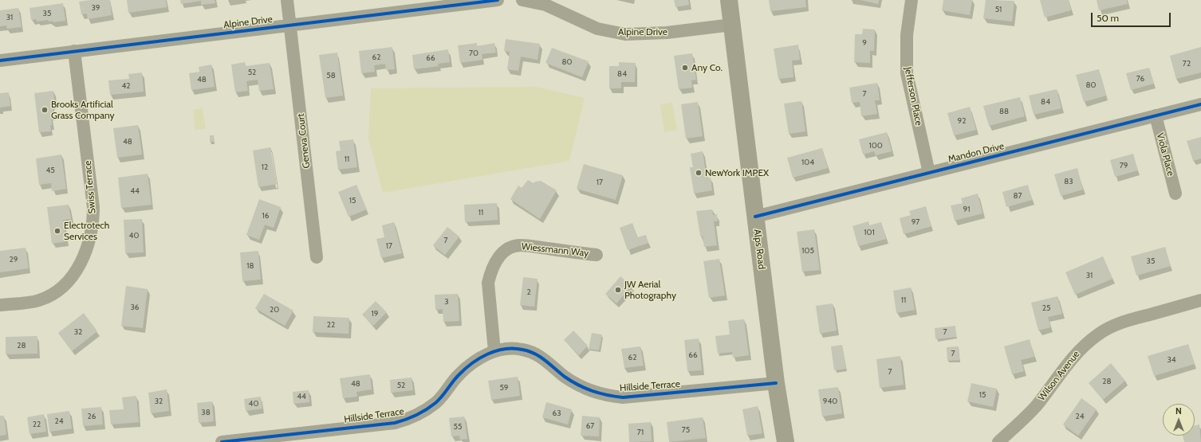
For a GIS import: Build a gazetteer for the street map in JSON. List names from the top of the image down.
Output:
{
  "streets": {
    "main road": ["Alps Road"],
    "street": [
      "Alpine Drive",
      "Jefferson Place",
      "Geneva Court",
      "Mandon Drive",
      "Viola Place",
      "Swiss Terrace",
      "Wiessmann Way",
      "Wilson Avenue",
      "Hillside Terrace"
    ]
  },
  "crossings": [
    ["Alpine Drive", "Geneva Court"],
    ["Alpine Drive", "Swiss Terrace"],
    ["Alpine Drive", "Alps Road"],
    ["Jefferson Place", "Mandon Drive"],
    ["Mandon Drive", "Viola Place"],
    ["Mandon Drive", "Alps Road"],
    ["Alps Road", "Hillside Terrace"],
    ["Wiessmann Way", "Hillside Terrace"]
  ],
  "places": [
    "Any Co.",
    "Brooks Artificial Grass Company",
    "NewYork IMPEX",
    "Electrotech Services",
    "JW Aerial Photography"
  ],
  "house_numbers": [
    "39",
    "51",
    "35",
    "31",
    "9",
    "70",
    "62",
    "66",
    "80",
    "72",
    "52",
    "84",
    "58",
    "76",
    "48",
    "80",
    "42",
    "7",
    "84",
    "88",
    "92",
    "48",
    "100",
    "11",
    "104",
    "79",
    "12",
    "45",
    "83",
    "17",
    "44",
    "87",
    "15",
    "91",
    "11",
    "16",
    "97",
    "101",
    "40",
    "7",
    "17",
    "105",
    "29",
    "35",
    "18",
    "31",
    "2",
    "11",
    "3",
    "36",
    "25",
    "20",
    "19",
    "22",
    "32",
    "7",
    "28",
    "7",
    "66",
    "62",
    "34",
    "7",
    "28",
    "48",
    "52",
    "59",
    "15",
    "44",
    "32",
    "940",
    "40",
    "38",
    "63",
    "26",
    "24",
    "24",
    "22",
    "67",
    "55",
    "75",
    "71"
  ],
  "scale_bar": "50 m",
  "north": "top"
}
